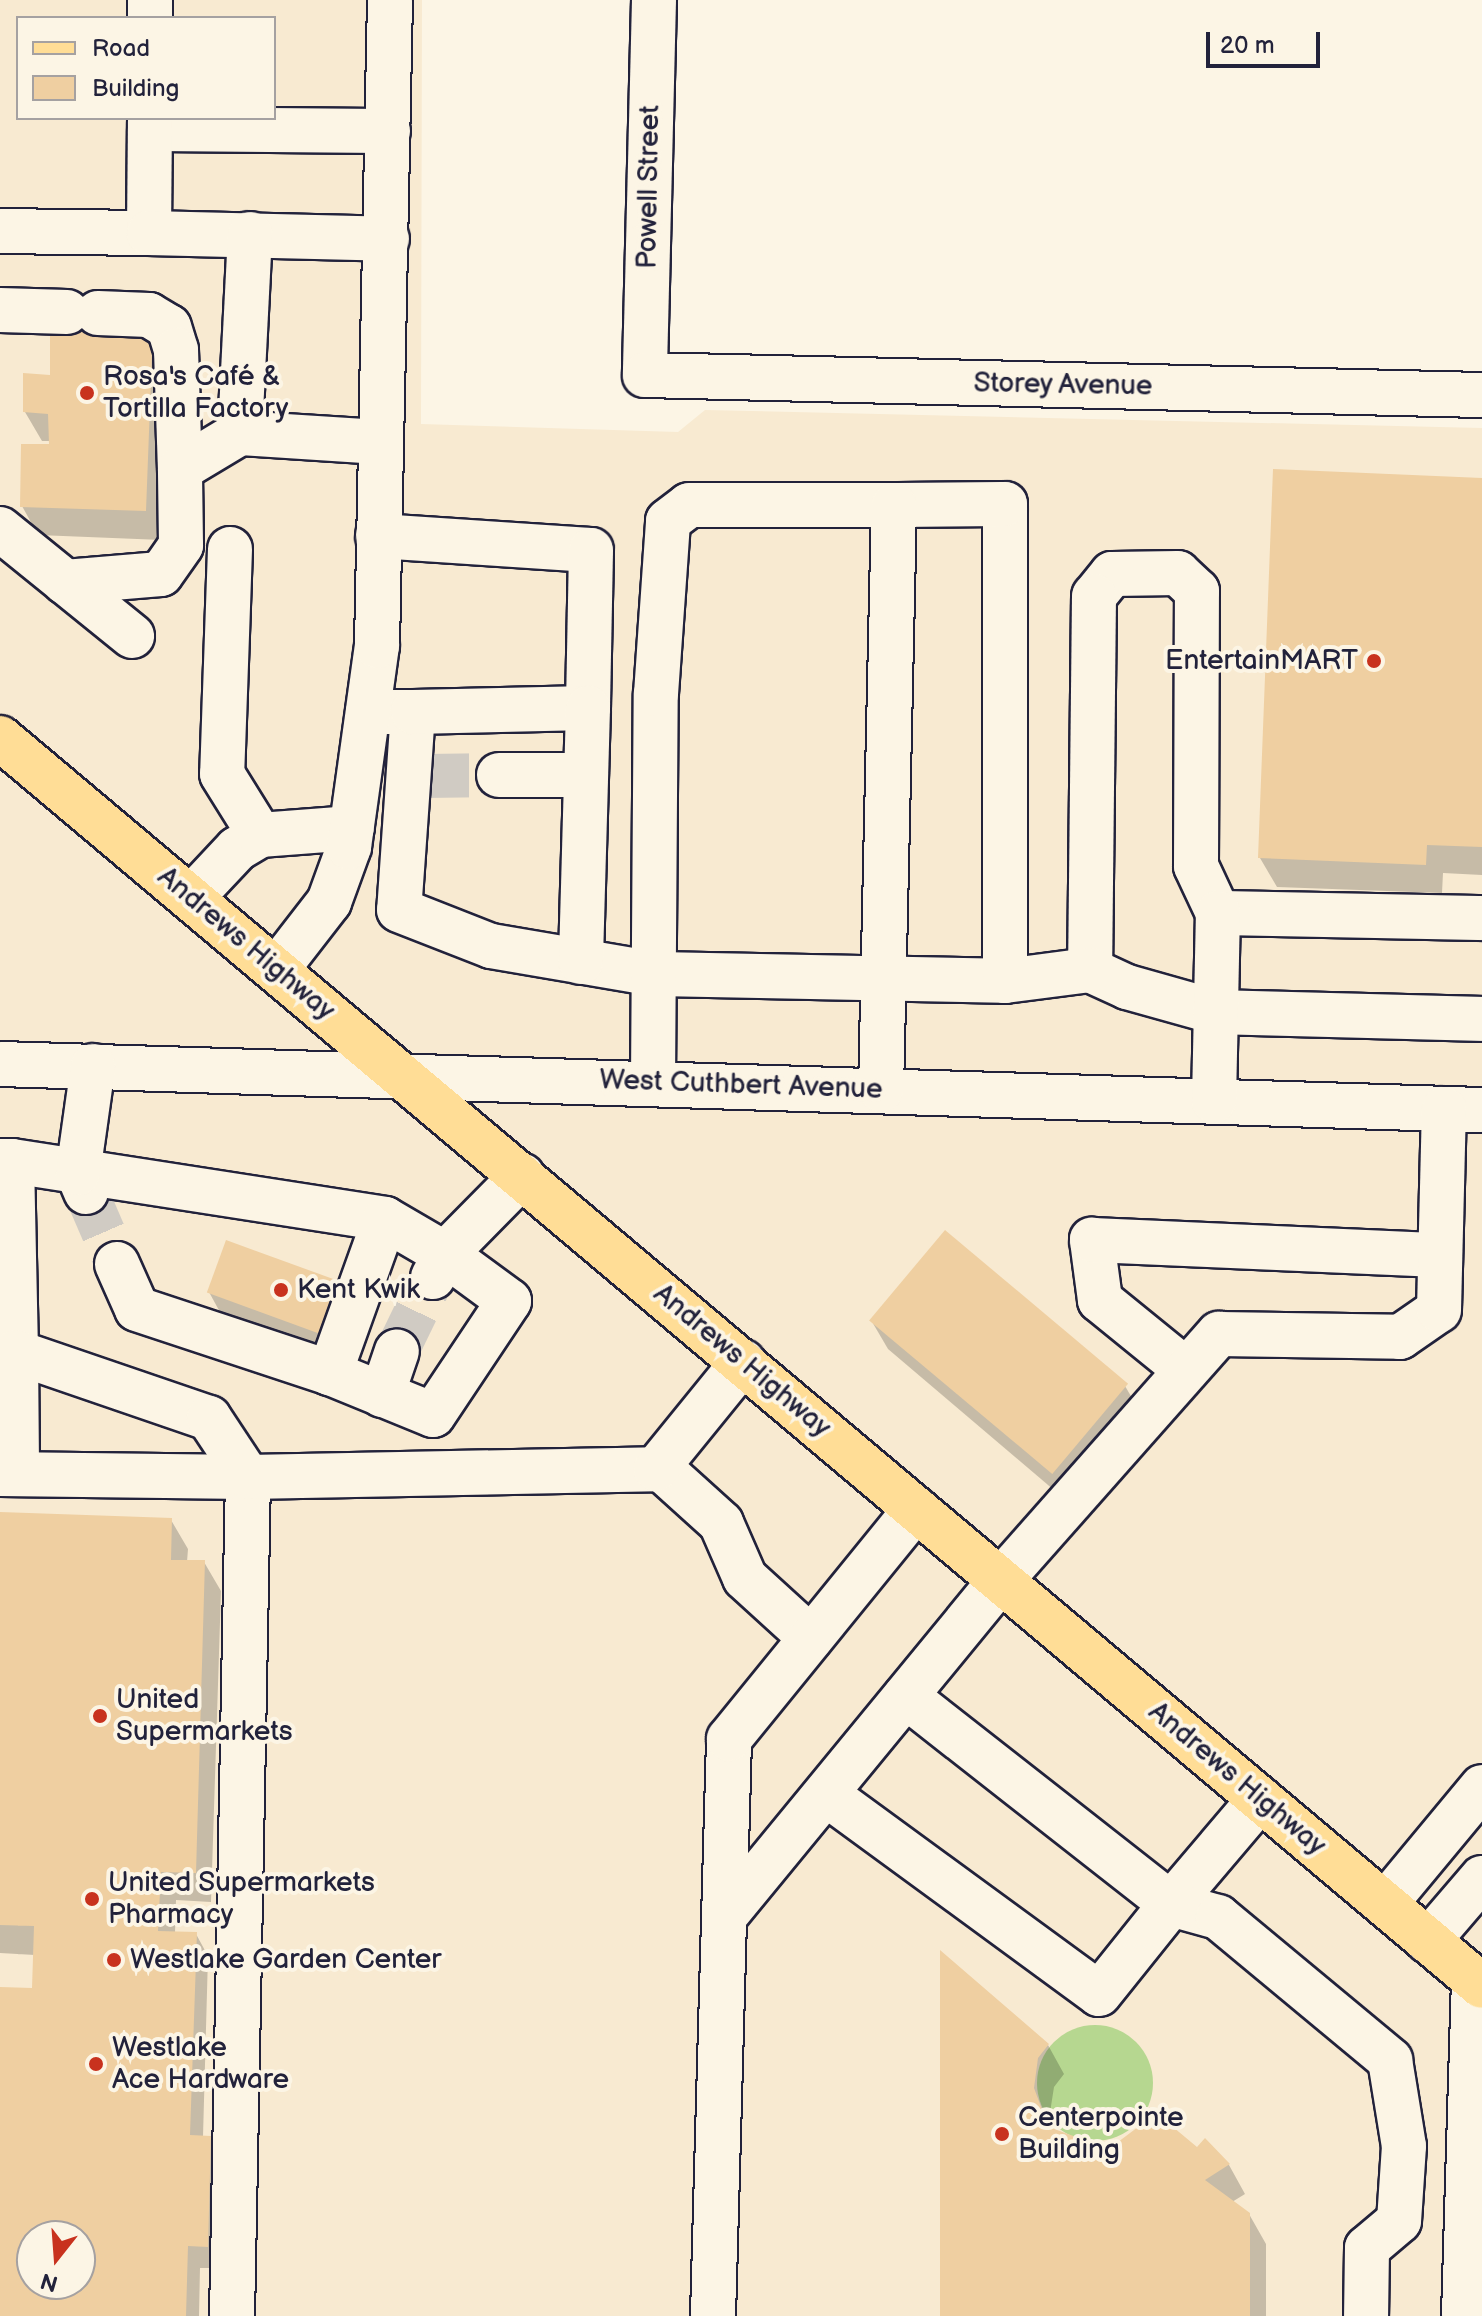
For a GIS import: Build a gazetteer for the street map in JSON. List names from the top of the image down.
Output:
{
  "streets": {
    "main road": ["Andrews Highway"],
    "street": ["Powell Street", "Storey Avenue", "West Cuthbert Avenue"]
  },
  "crossings": [
    ["Powell Street", "Storey Avenue"],
    ["Andrews Highway", "West Cuthbert Avenue"]
  ],
  "places": [
    "Rosa's Café & Tortilla Factory",
    "EntertainMART",
    "Kent Kwik",
    "United Supermarkets",
    "United Supermarkets Pharmacy",
    "Westlake Garden Center",
    "Westlake Ace Hardware",
    "Centerpointe Building"
  ],
  "legend": ["Road", "Building"],
  "scale_bar": "20 m",
  "north": "bottom"
}
